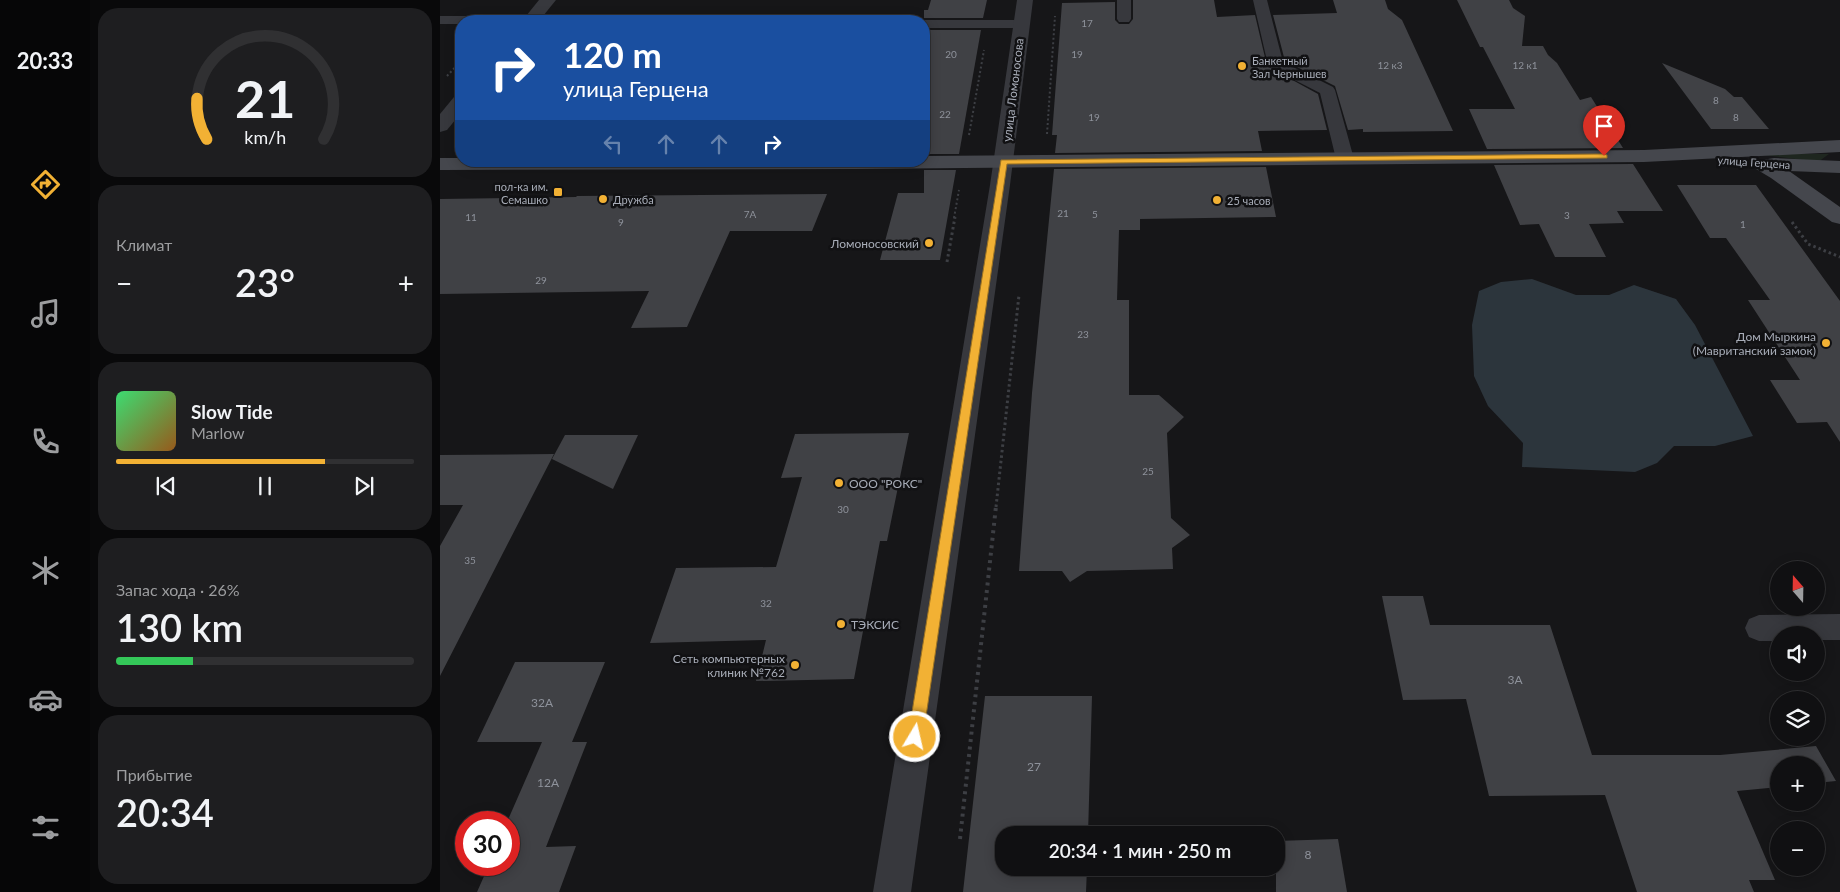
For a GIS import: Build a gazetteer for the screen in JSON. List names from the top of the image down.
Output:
{
  "streets": {
    "main road": ["улица Герцена"],
    "street": ["улица Ломоносова"]
  },
  "crossings": [
    ["улица Ломоносова", "улица Герцена"]
  ],
  "places": {
    "other": [
      "Банкетный Зал Чернышев",
      "Дружба",
      "25 часов",
      "Ломоносовский",
      "Дом Мыркина (Мавританский замок)",
      "ООО \"РОКС\"",
      "ТЭКСИС",
      "Сеть компьютерных клиник №762"
    ],
    "transit": ["пол-ка им. Семашко"]
  },
  "house_numbers": [
    "17",
    "20",
    "19",
    "12 к3",
    "12 к1",
    "8",
    "22",
    "19",
    "8",
    "21",
    "7А",
    "5",
    "3",
    "11",
    "9",
    "1",
    "29",
    "23",
    "25",
    "30",
    "35",
    "32",
    "3А",
    "32А",
    "27",
    "12А",
    "8"
  ],
  "north": "top",
  "page": {
    "tabs": "20:33",
    "turn": ["120 m", "улица Герцена"],
    "tile": [
      "Климат",
      ["Запас хода · 26%", "130 km"],
      ["Прибытие", "20:34"]
    ],
    "heat": ["−", "23°", "+"],
    "song": ["Slow Tide", "Marlow"],
    "map_buttons": ["+", "−"],
    "limit": "30",
    "trip": "20:34 · 1 мин · 250 m",
    "gauge": ["21", "km/h"]
  }
}
